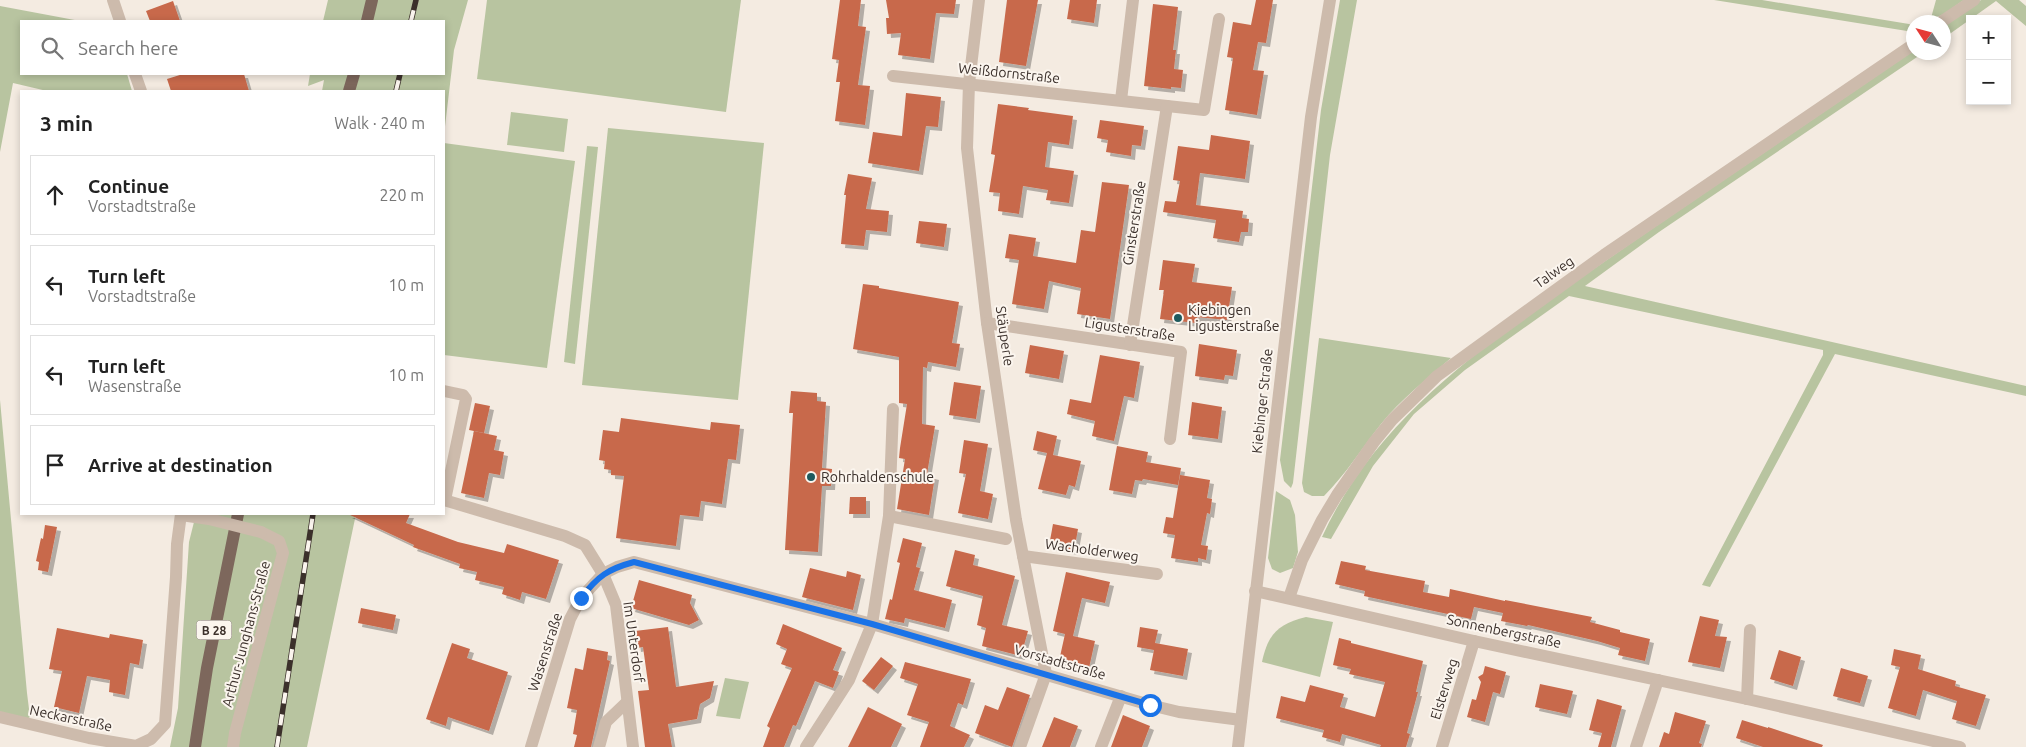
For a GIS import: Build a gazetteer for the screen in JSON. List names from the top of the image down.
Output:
{
  "streets": {
    "main road": ["B 28"],
    "street": [
      "Weißdornstraße",
      "Ginsterstraße",
      "Talweg",
      "Ligusterstraße",
      "Stäuperle",
      "Kiebinger Straße",
      "Wacholderweg",
      "Sonnenbergstraße",
      "Arthur-Junghans-Straße",
      "Im Unterdorf",
      "Wasenstraße",
      "Vorstadtstraße",
      "Elsterweg",
      "Neckarstraße"
    ]
  },
  "crossings": [
    ["Weißdornstraße", "Ginsterstraße"],
    ["Weißdornstraße", "Stäuperle"],
    ["Ginsterstraße", "Ligusterstraße"],
    ["Talweg", "Sonnenbergstraße"],
    ["Ligusterstraße", "Stäuperle"],
    ["Stäuperle", "Wacholderweg"],
    ["Stäuperle", "Vorstadtstraße"],
    ["Kiebinger Straße", "Sonnenbergstraße"],
    ["Kiebinger Straße", "Vorstadtstraße"],
    ["Sonnenbergstraße", "Elsterweg"],
    ["Arthur-Junghans-Straße", "Neckarstraße"],
    ["Im Unterdorf", "Wasenstraße"],
    ["Im Unterdorf", "Vorstadtstraße"],
    ["Wasenstraße", "Vorstadtstraße"]
  ],
  "places": ["Kiebingen Ligusterstraße", "Rohrhaldenschule"],
  "north": "top left",
  "page": {
    "map_buttons": ["+", "−"],
    "search": "Search here",
    "heading": ["3 min", "Walk · 240 m"],
    "list": [
      ["Continue", "Vorstadtstraße", "220 m"],
      ["Turn left", "Vorstadtstraße", "10 m"],
      ["Turn left", "Wasenstraße", "10 m"],
      "Arrive at destination"
    ]
  }
}
